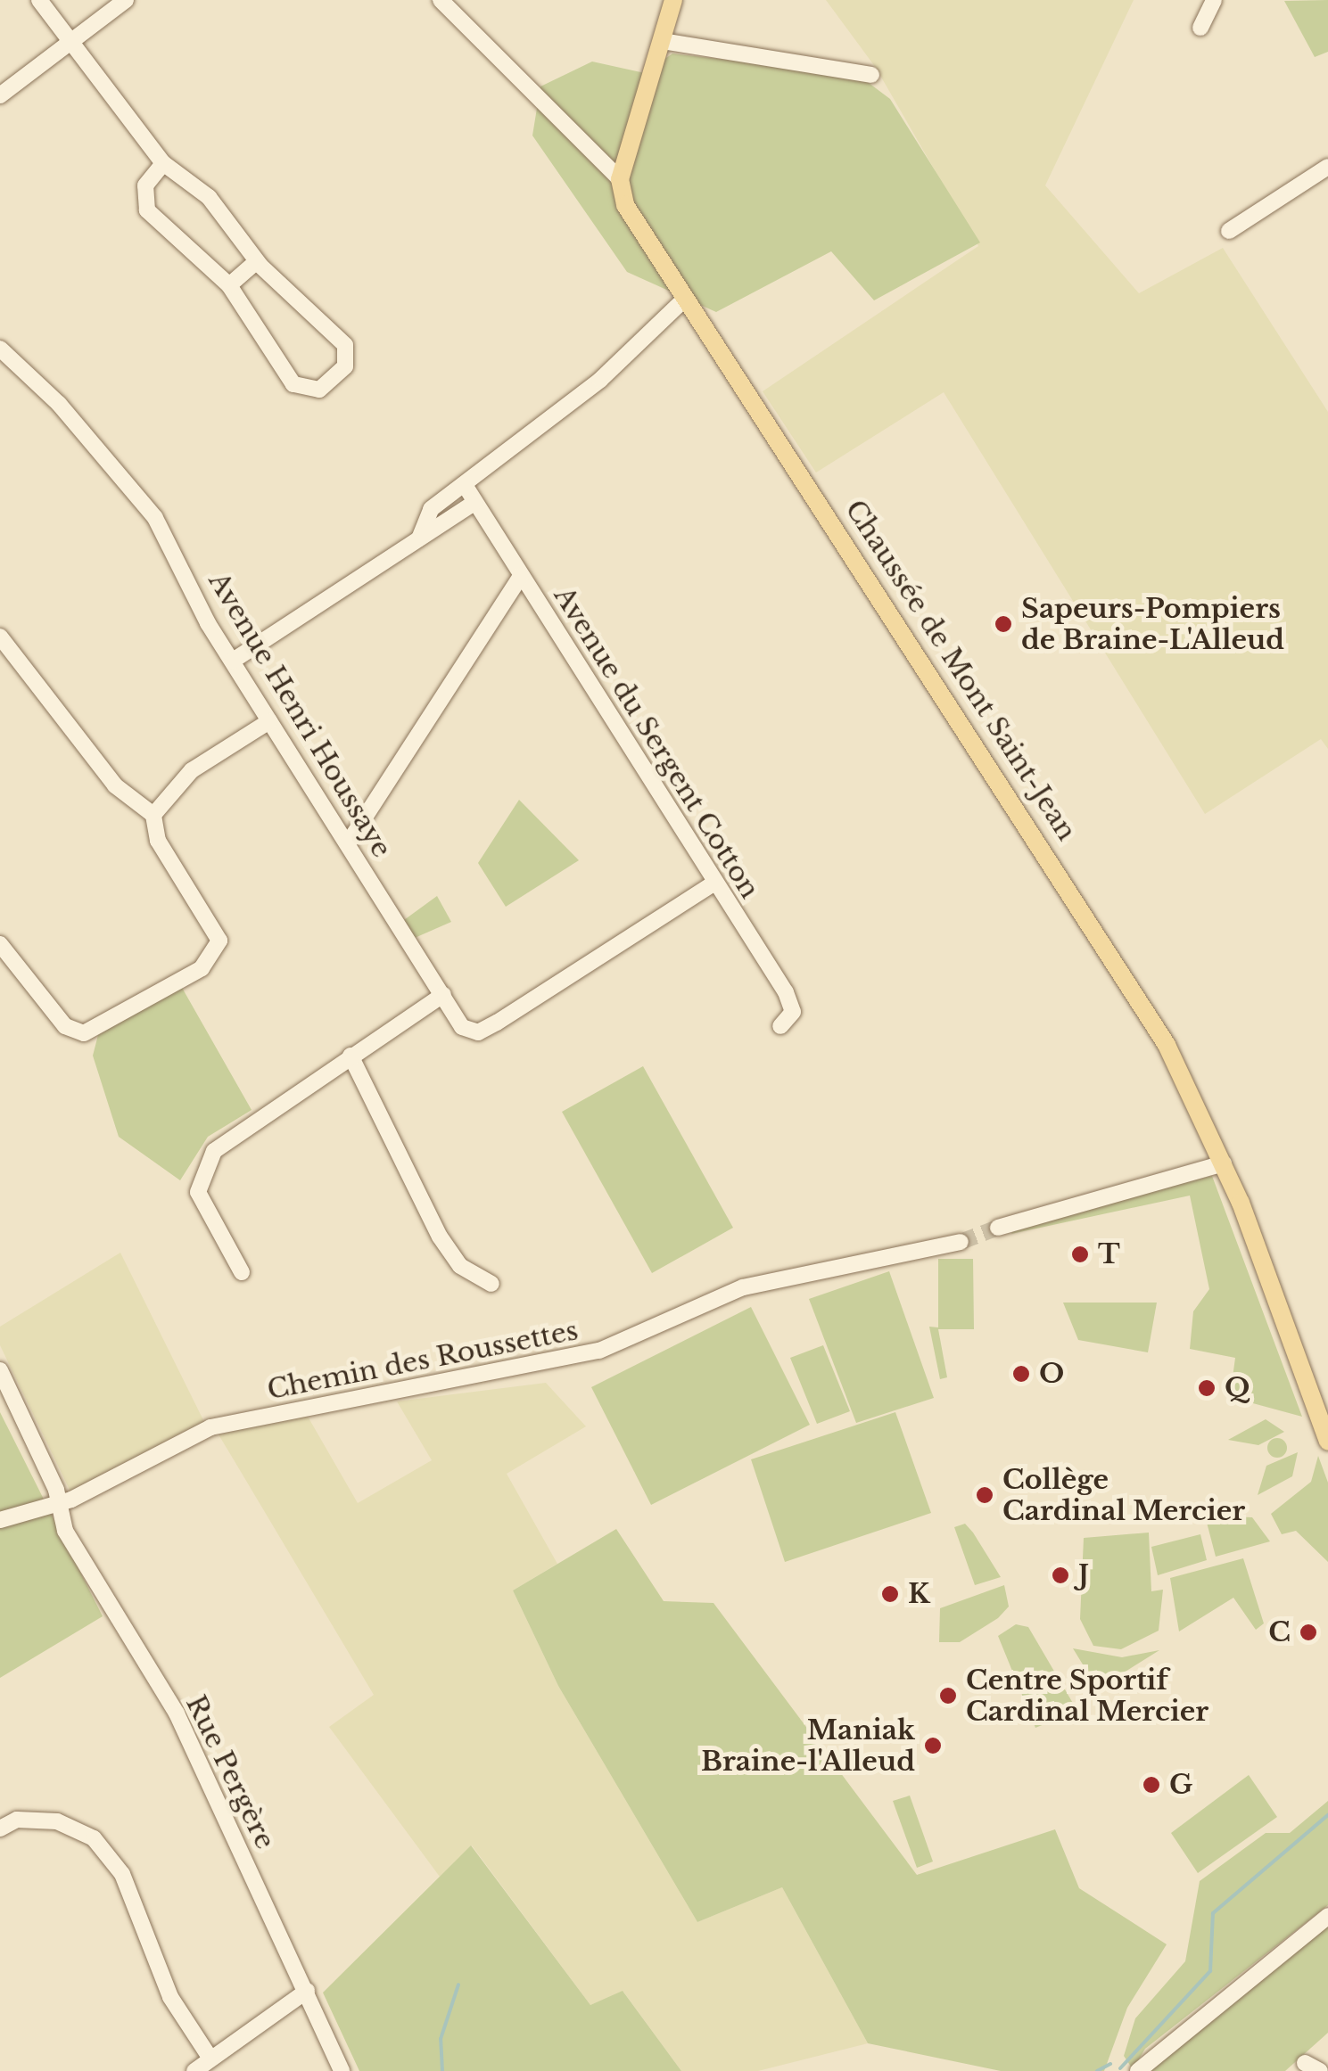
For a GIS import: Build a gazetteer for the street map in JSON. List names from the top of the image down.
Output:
{
  "streets": {
    "main road": ["Chaussée de Mont Saint-Jean"],
    "street": [
      "Avenue Henri Houssaye",
      "Avenue du Sergent Cotton",
      "Chemin des Roussettes",
      "Rue Pergère"
    ]
  },
  "crossings": [
    ["Avenue Henri Houssaye", "Avenue du Sergent Cotton"],
    ["Chemin des Roussettes", "Rue Pergère"]
  ],
  "places": [
    "Sapeurs-Pompiers de Braine-L'Alleud",
    "T",
    "O",
    "Q",
    "Collège Cardinal Mercier",
    "J",
    "K",
    "C",
    "Centre Sportif Cardinal Mercier",
    "Maniak Braine-l'Alleud",
    "G"
  ]
}
